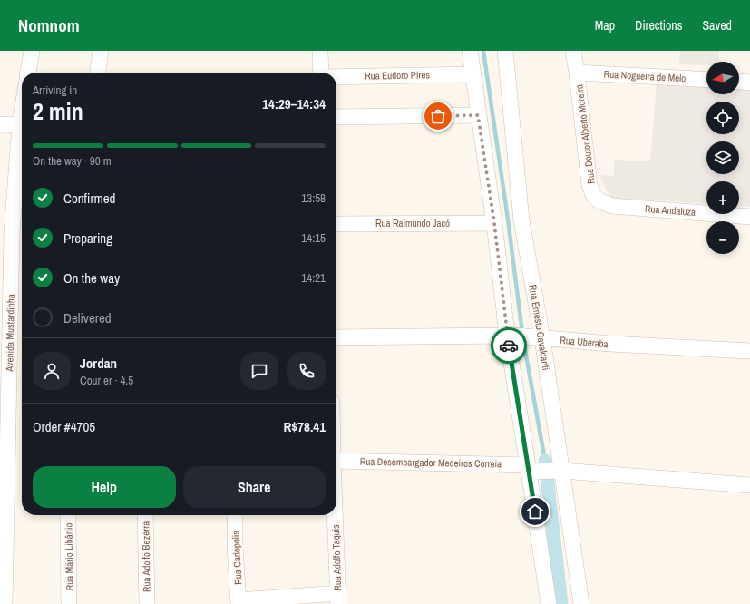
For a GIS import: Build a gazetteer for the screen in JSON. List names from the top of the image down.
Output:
{
  "streets": {
    "street": [
      "Rua Eudoro Pires",
      "Rua Nogueira de Melo",
      "Rua Doutor Alberto Moreira",
      "Rua Andaluza",
      "Rua Raimundo Jacó",
      "Rua Ernesto Cavalcanti",
      "Avenida Mustardinha",
      "Rua Uberaba",
      "Rua Desembargador Medeiros Correia",
      "Rua Mário Libânio",
      "Rua Adolfo Bezerra",
      "Rua Carlópolis",
      "Rua Adolfo Taquis"
    ]
  },
  "crossings": [
    ["Rua Nogueira de Melo", "Rua Doutor Alberto Moreira"],
    ["Rua Doutor Alberto Moreira", "Rua Andaluza"],
    ["Rua Ernesto Cavalcanti", "Rua Uberaba"],
    ["Rua Ernesto Cavalcanti", "Rua Desembargador Medeiros Correia"]
  ],
  "north": "left",
  "page": {
    "header": "Nomnom",
    "nav": ["Map", "Directions", "Saved"],
    "map_buttons": ["+", "−"],
    "heading": ["2 min", "Arriving in", "14:29–14:34"],
    "panel": [
      "Jordan",
      "Courier · 4.5",
      "Order #4705",
      "R$78.41"
    ],
    "bar": "On the way · 90 m",
    "list": [
      ["Confirmed", "13:58"],
      ["Preparing", "14:15"],
      ["On the way", "14:21"],
      "Delivered"
    ],
    "buttons": ["Help", "Share"]
  }
}
